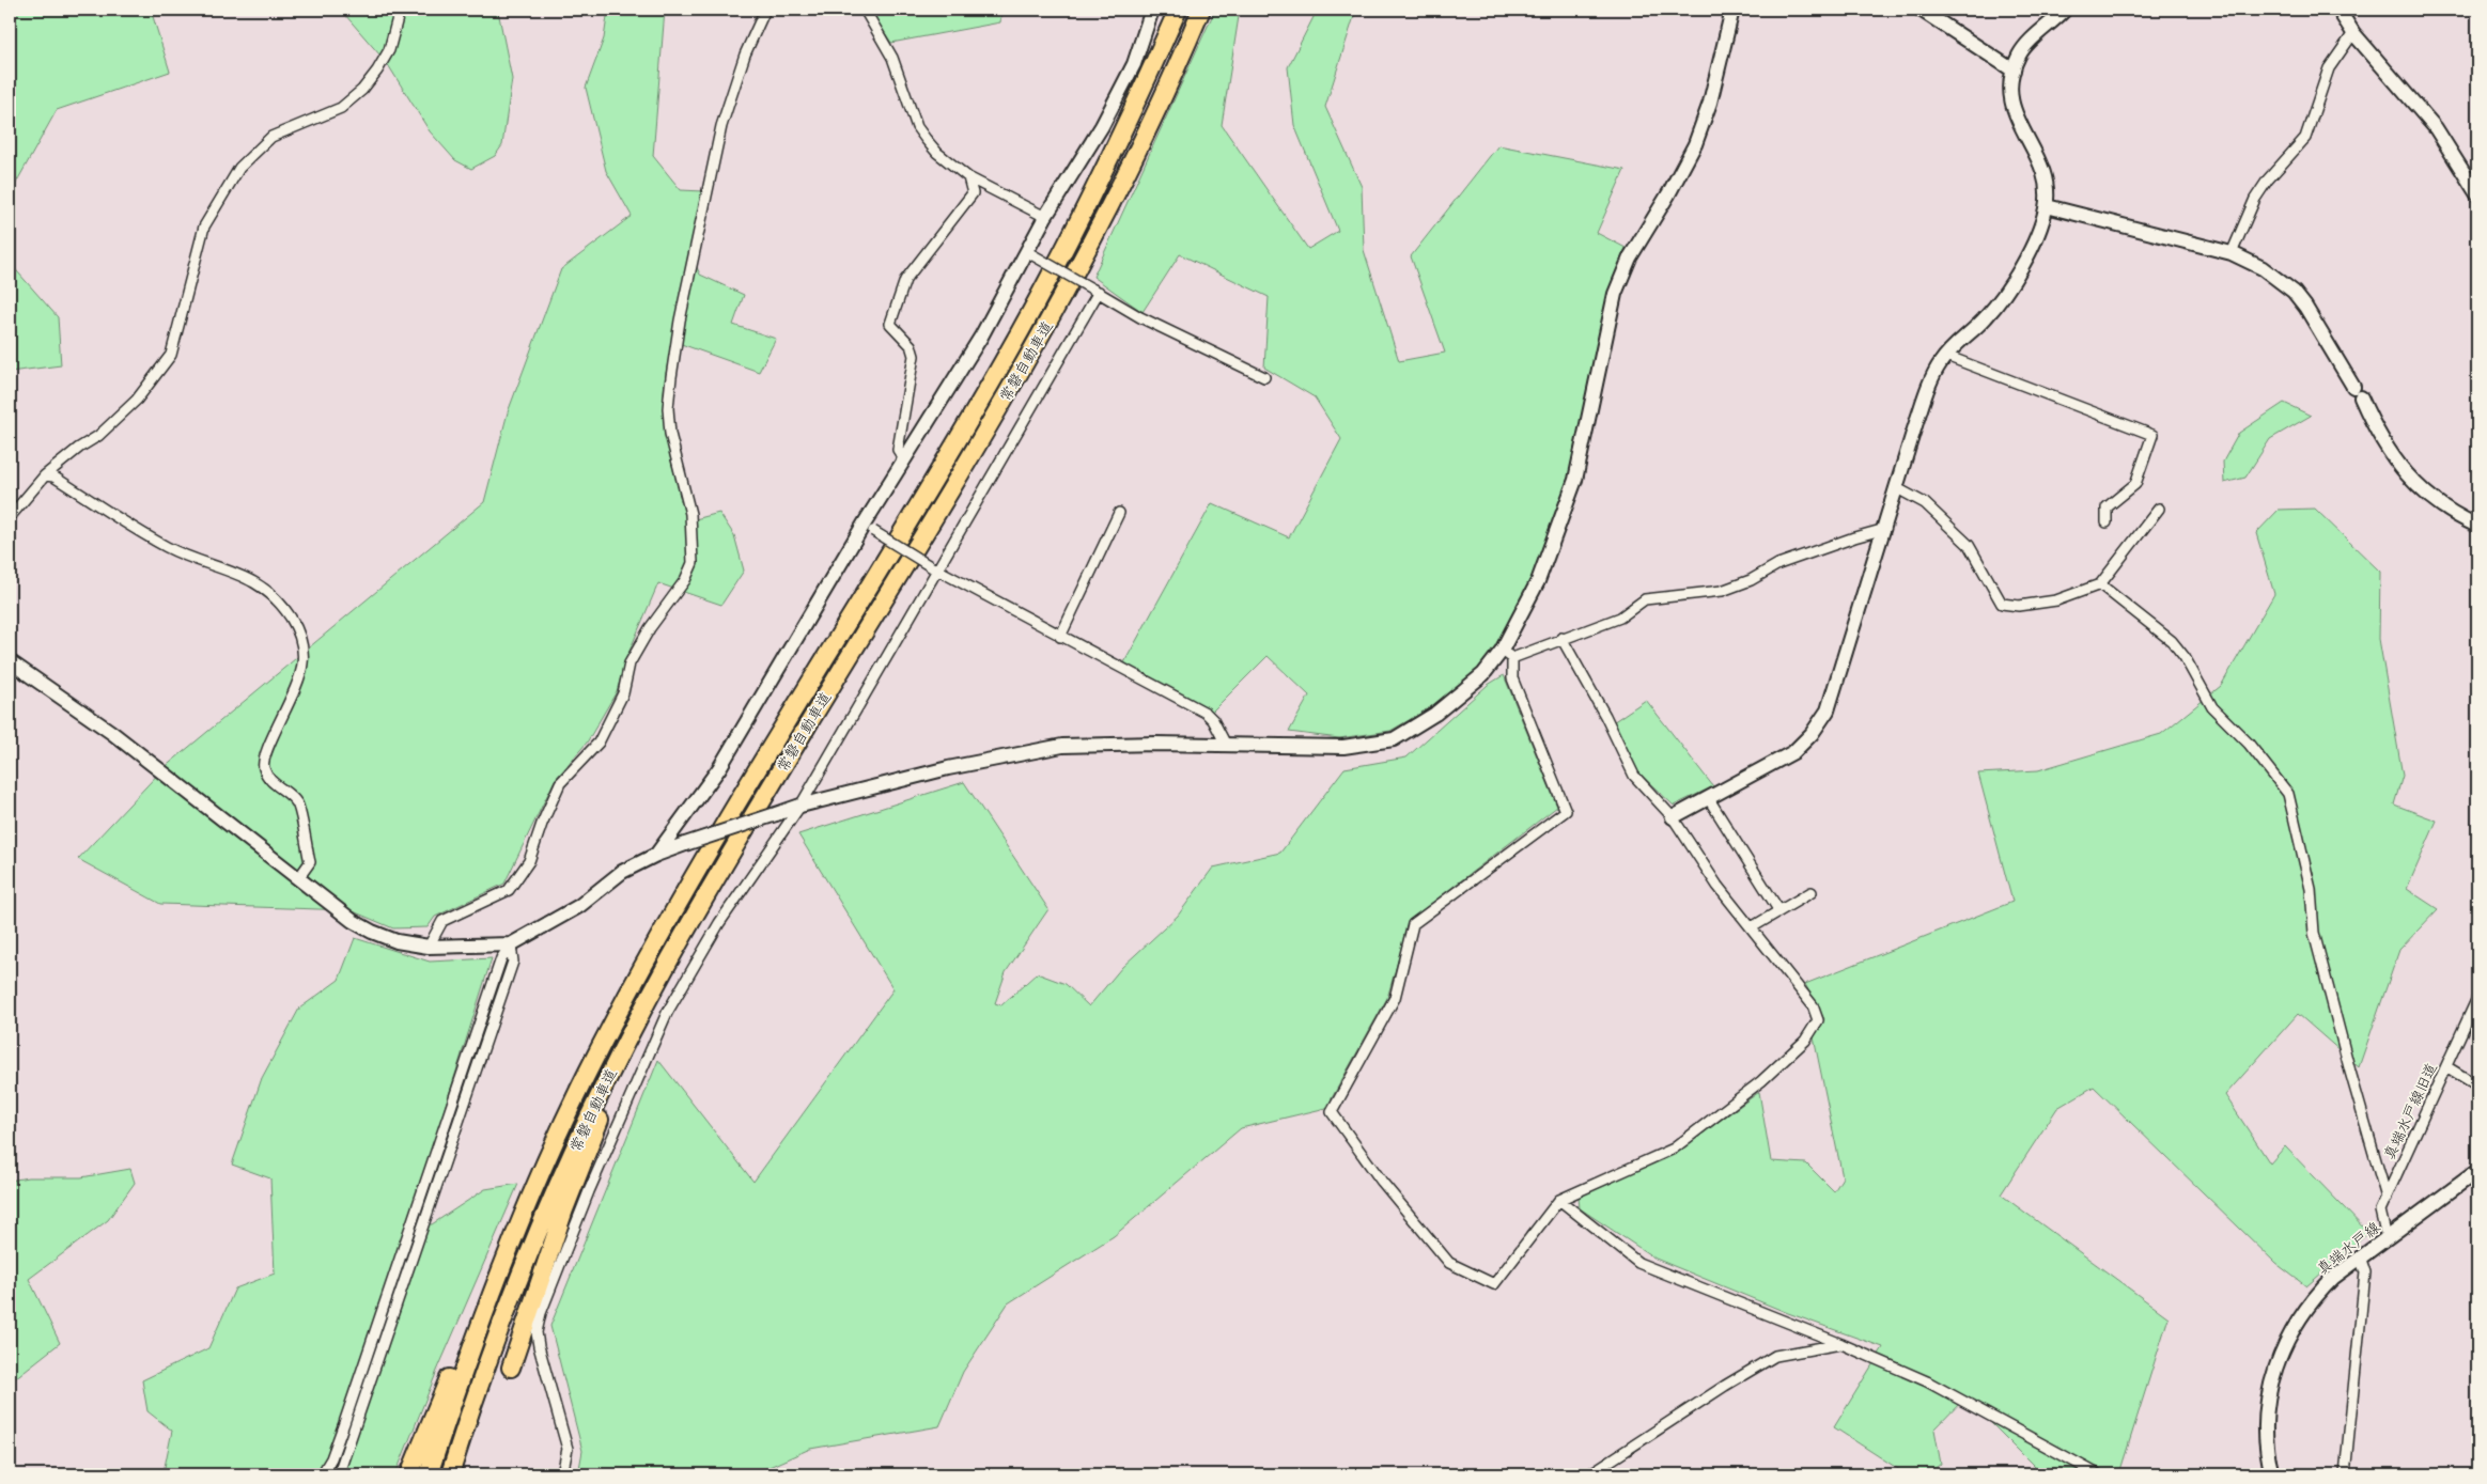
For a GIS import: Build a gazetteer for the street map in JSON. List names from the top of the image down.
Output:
{
  "streets": {
    "highway": ["常磐自動車道"],
    "street": ["真端水戸線旧道", "真端水戸線"]
  },
  "crossings": [
    ["真端水戸線旧道", "真端水戸線"]
  ]
}
